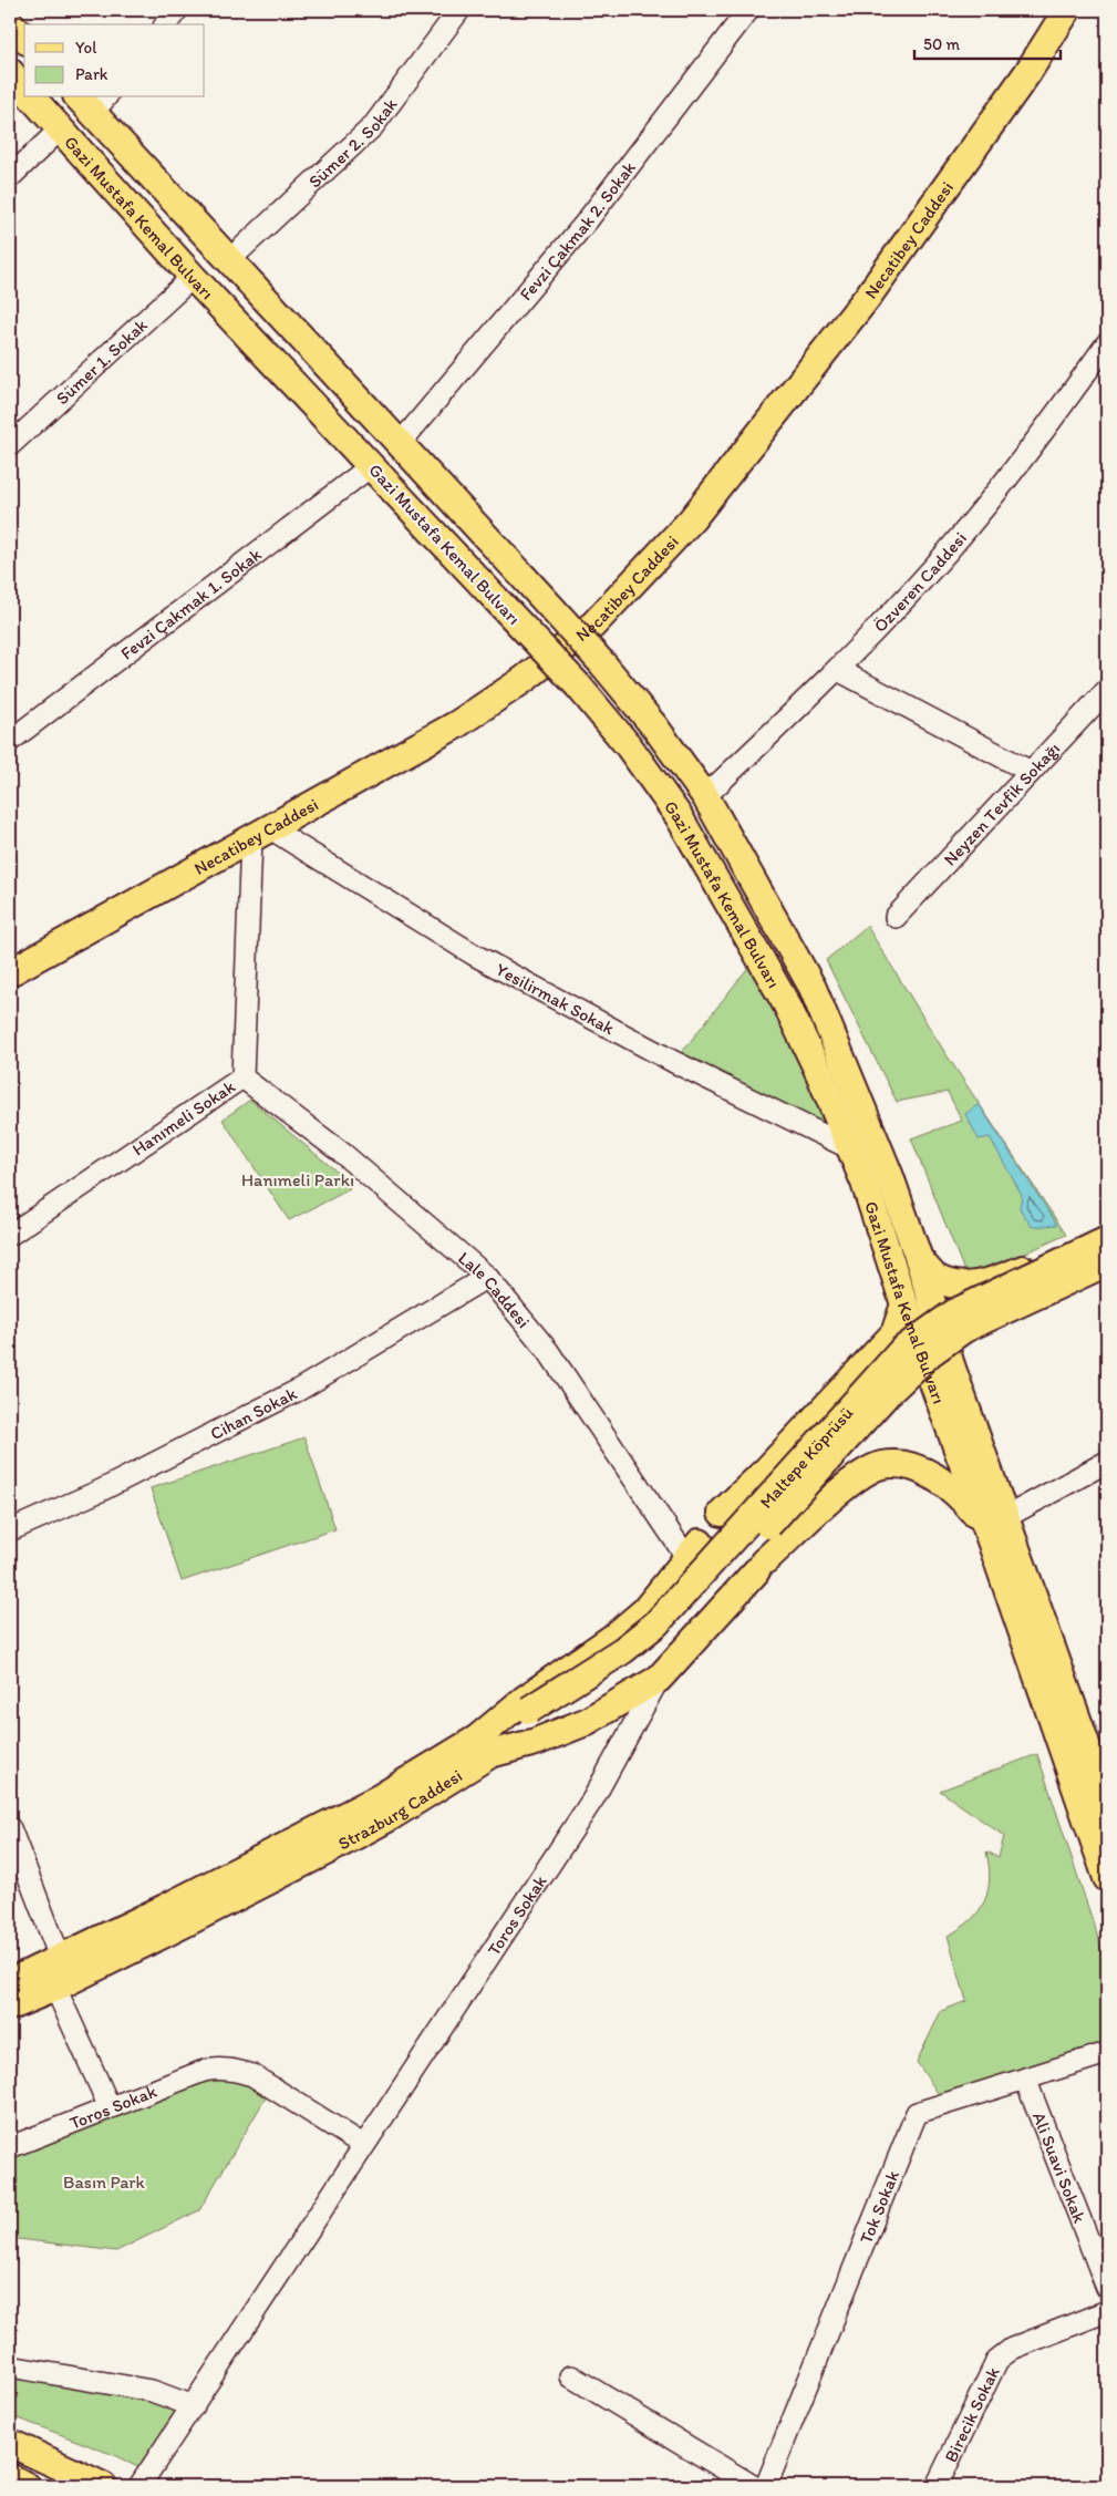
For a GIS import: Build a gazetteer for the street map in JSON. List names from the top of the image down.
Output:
{
  "streets": {
    "main road": [
      "Gazi Mustafa Kemal Bulvarı",
      "Necatibey Caddesi",
      "Maltepe Köprüsü",
      "Strazburg Caddesi"
    ],
    "street": [
      "Sümer 2. Sokak",
      "Fevzi Çakmak 2. Sokak",
      "Sümer 1. Sokak",
      "Özveren Caddesi",
      "Fevzi Çakmak 1. Sokak",
      "Neyzen Tevfik Sokağı",
      "Yesilirmak Sokak",
      "Hanımeli Sokak",
      "Lale Caddesi",
      "Cihan Sokak",
      "Toros Sokak",
      "Ali Suavi Sokak",
      "Tok Sokak",
      "Birecik Sokak"
    ]
  },
  "crossings": [
    ["Sümer 2. Sokak", "Gazi Mustafa Kemal Bulvarı"],
    ["Gazi Mustafa Kemal Bulvarı", "Fevzi Çakmak 2. Sokak"],
    ["Gazi Mustafa Kemal Bulvarı", "Sümer 1. Sokak"],
    ["Gazi Mustafa Kemal Bulvarı", "Özveren Caddesi"],
    ["Gazi Mustafa Kemal Bulvarı", "Fevzi Çakmak 1. Sokak"],
    ["Gazi Mustafa Kemal Bulvarı", "Yesilirmak Sokak"],
    ["Gazi Mustafa Kemal Bulvarı", "Strazburg Caddesi"],
    ["Necatibey Caddesi", "Yesilirmak Sokak"],
    ["Necatibey Caddesi", "Hanımeli Sokak"],
    ["Yesilirmak Sokak", "Hanımeli Sokak"],
    ["Hanımeli Sokak", "Lale Caddesi"],
    ["Lale Caddesi", "Cihan Sokak"],
    ["Lale Caddesi", "Strazburg Caddesi"],
    ["Strazburg Caddesi", "Toros Sokak"],
    ["Ali Suavi Sokak", "Tok Sokak"]
  ],
  "parks": ["Hanımeli Parkı", "Basın Park"],
  "legend": ["Yol", "Park"],
  "scale_bar": "50 m"
}
